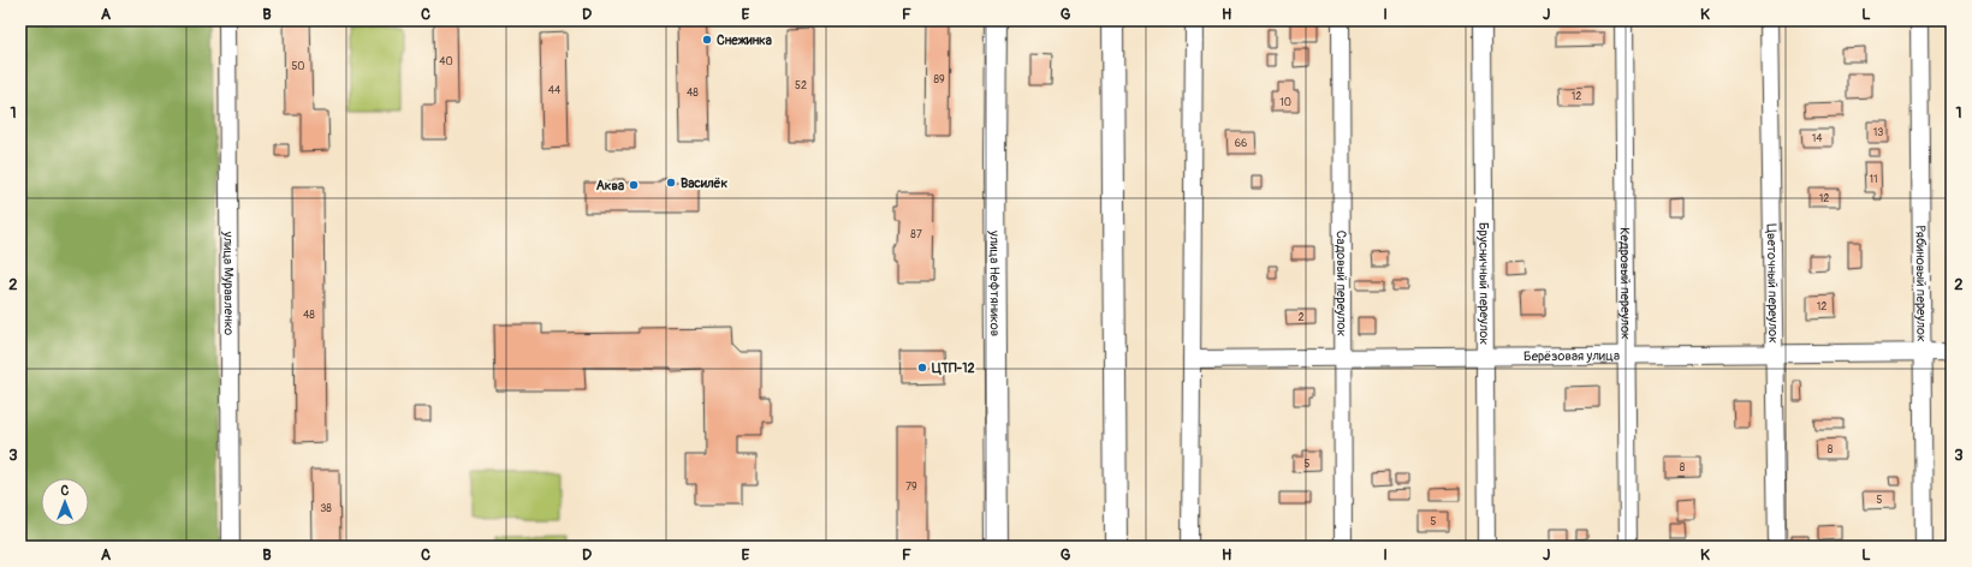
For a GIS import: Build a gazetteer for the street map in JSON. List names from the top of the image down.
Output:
{
  "streets": {
    "main road": ["улица Нефтяников"],
    "street": [
      "улица Муравленко",
      "Садовый переулок",
      "Брусничный переулок",
      "Кедровый переулок",
      "Цветочный переулок",
      "Рябиновый переулок",
      "Берёзовая улица"
    ]
  },
  "crossings": [
    ["Садовый переулок", "Берёзовая улица"],
    ["Брусничный переулок", "Берёзовая улица"],
    ["Кедровый переулок", "Берёзовая улица"],
    ["Цветочный переулок", "Берёзовая улица"],
    ["Рябиновый переулок", "Берёзовая улица"]
  ],
  "places": [
    "Снежинка",
    "Василёк",
    "Аква",
    "ЦТП-12"
  ],
  "house_numbers": [
    "40",
    "50",
    "89",
    "52",
    "44",
    "48",
    "12",
    "10",
    "13",
    "14",
    "66",
    "11",
    "12",
    "87",
    "12",
    "48",
    "2",
    "8",
    "5",
    "8",
    "79",
    "5",
    "38",
    "5"
  ],
  "north": "top",
  "grid": {
    "columns": [
      "A",
      "B",
      "C",
      "D",
      "E",
      "F",
      "G",
      "H",
      "I",
      "J",
      "K",
      "L"
    ],
    "rows": ["1", "2", "3"]
  }
}
